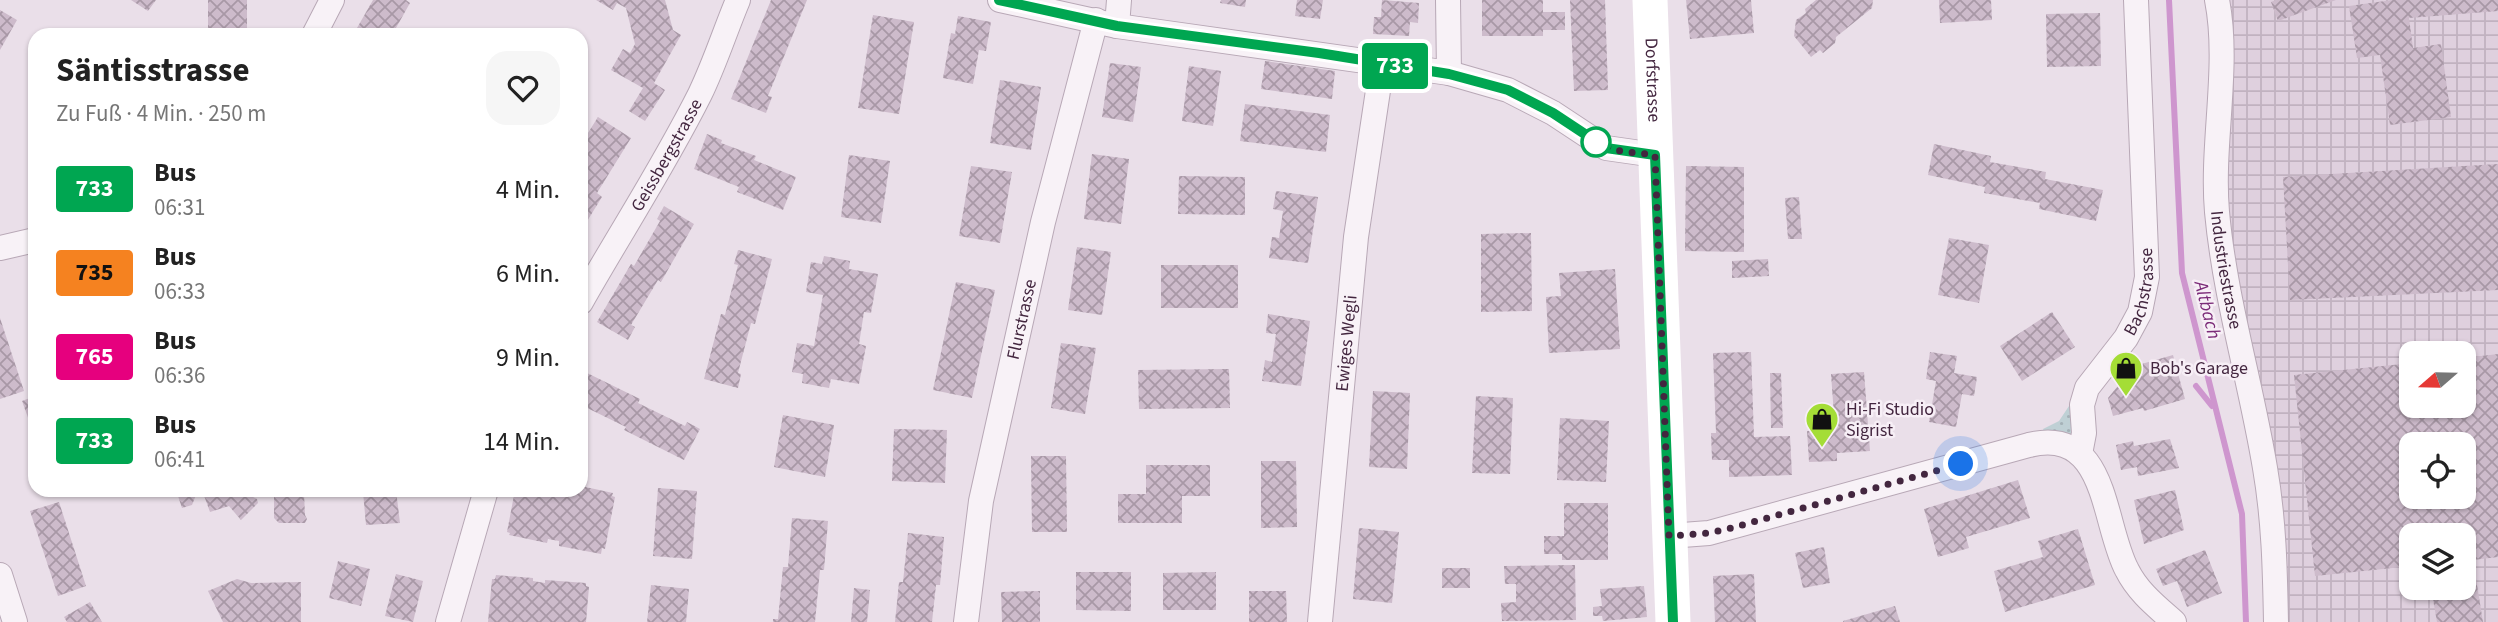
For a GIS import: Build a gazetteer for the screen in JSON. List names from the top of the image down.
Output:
{
  "streets": {
    "main road": ["Dorfstrasse"],
    "street": [
      "Geissbergstrasse",
      "Industriestrasse",
      "Bachstrasse",
      "Flurstrasse",
      "Ewiges Wegli"
    ]
  },
  "water": ["Altbach"],
  "places": {
    "shop": ["Bob's Garage", "Hi-Fi Studio Sigrist"]
  },
  "lines": ["bus line 733"],
  "north": "left",
  "page": {
    "on_map": "733",
    "heading": ["Säntisstrasse", "Zu Fuß · 4 Min. · 250 m"],
    "list": [
      {
        "mark": "733",
        "name": "Bus",
        "note": "06:31",
        "value": "4 Min."
      },
      {
        "mark": "735",
        "name": "Bus",
        "note": "06:33",
        "value": "6 Min."
      },
      {
        "mark": "765",
        "name": "Bus",
        "note": "06:36",
        "value": "9 Min."
      },
      {
        "mark": "733",
        "name": "Bus",
        "note": "06:41",
        "value": "14 Min."
      }
    ]
  }
}
